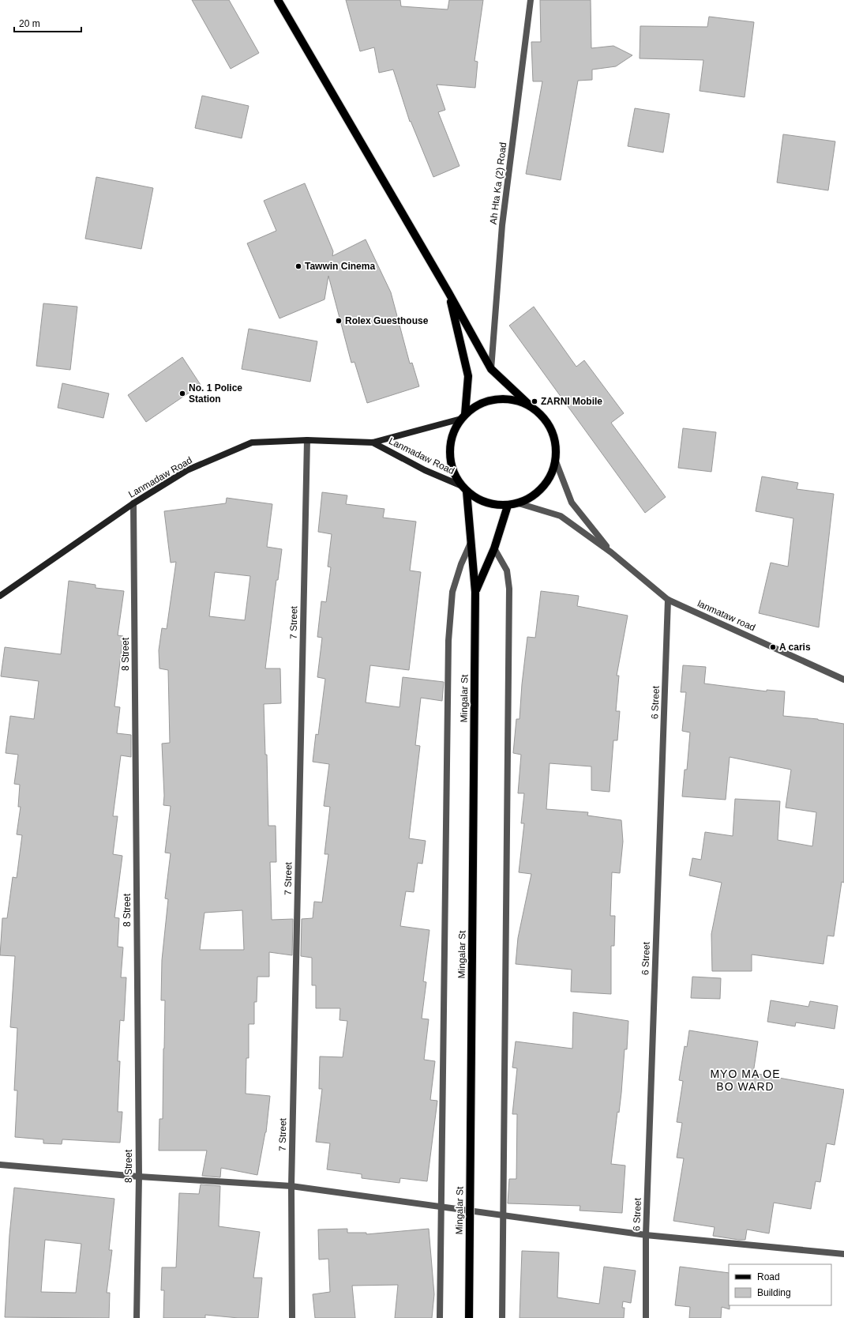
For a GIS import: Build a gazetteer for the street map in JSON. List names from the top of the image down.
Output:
{
  "streets": {
    "main road": ["Mingalar St"],
    "street": [
      "Ah Hta Ka (2) Road",
      "Lanmadaw Road",
      "lanmataw road",
      "7 Street",
      "8 Street",
      "6 Street"
    ]
  },
  "crossings": [
    ["Lanmadaw Road", "7 Street"],
    ["Lanmadaw Road", "8 Street"],
    ["Lanmadaw Road", "Mingalar St"],
    ["lanmataw road", "6 Street"]
  ],
  "districts": ["MYO MA OE BO WARD"],
  "places": [
    "Tawwin Cinema",
    "Rolex Guesthouse",
    "No. 1 Police Station",
    "ZARNI Mobile",
    "A caris"
  ],
  "legend": ["Road", "Building"],
  "scale_bar": "20 m"
}
